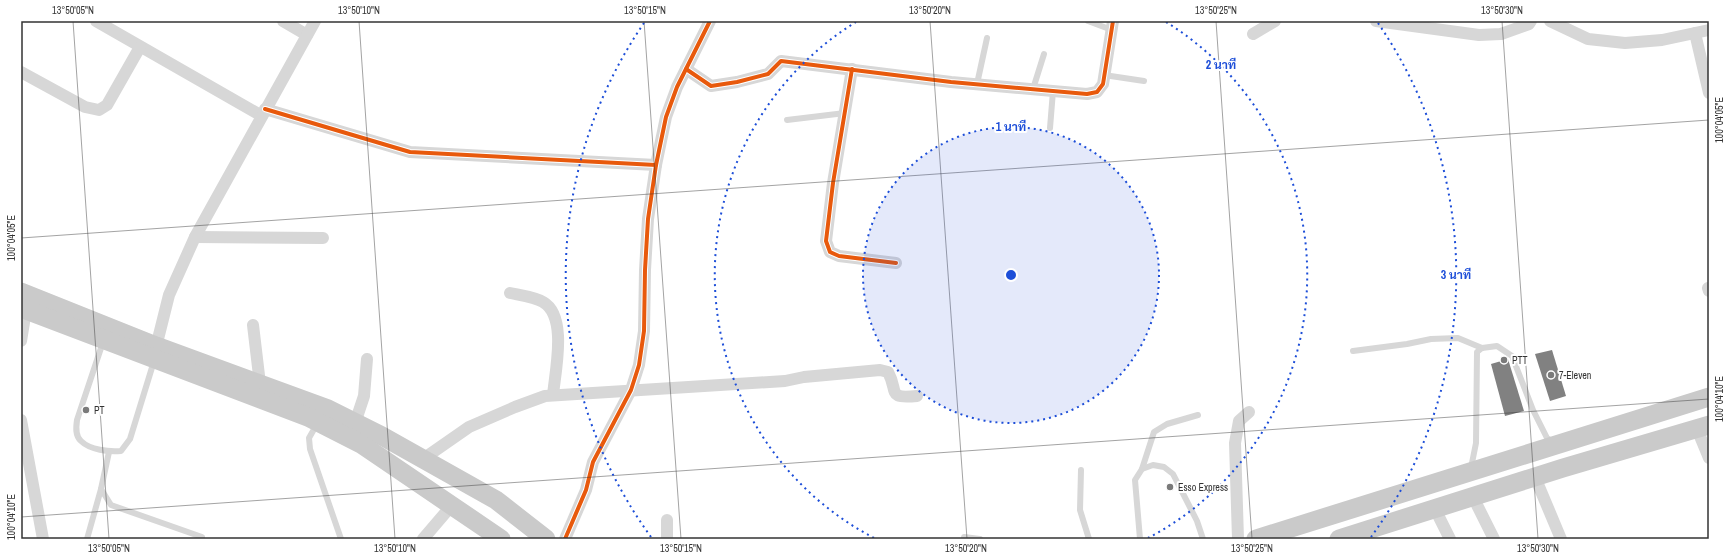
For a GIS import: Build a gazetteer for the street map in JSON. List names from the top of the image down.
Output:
{
  "places": [
    "PTT",
    "7-Eleven",
    "PT",
    "Esso Express"
  ],
  "coordinates": [
    "13°50'05\"N",
    "13°50'10\"N",
    "13°50'15\"N",
    "13°50'20\"N",
    "13°50'25\"N",
    "13°50'30\"N",
    "100°04'05\"E",
    "100°04'10\"E"
  ],
  "rings": ["2 นาที", "1 นาที", "3 นาที"]
}
